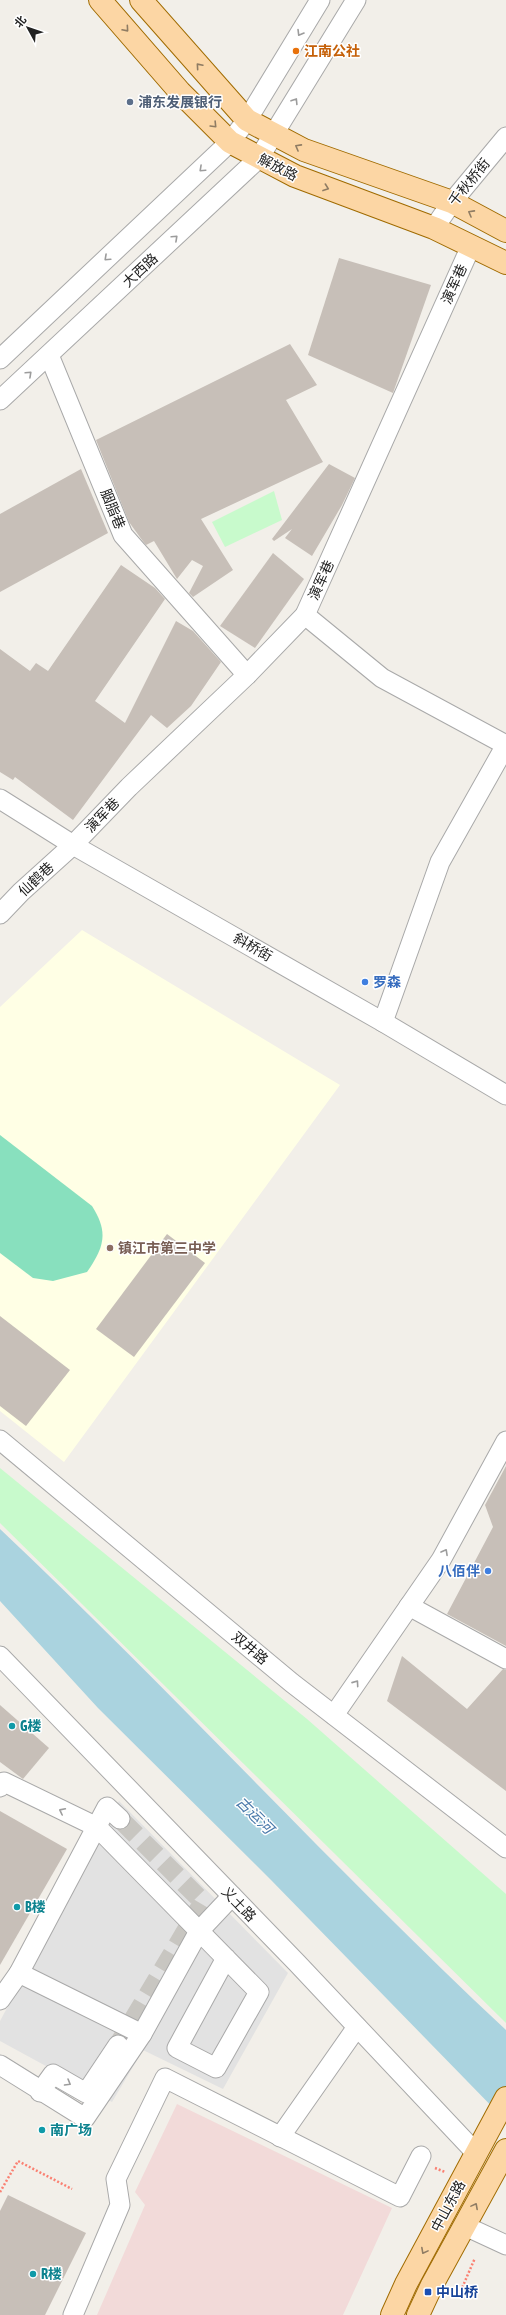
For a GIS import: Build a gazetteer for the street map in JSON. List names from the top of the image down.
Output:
{
  "streets": {
    "main road": ["解放路", "中山东路"],
    "street": [
      "千秋桥街",
      "大西路",
      "演军巷",
      "胭脂巷",
      "仙鹤巷",
      "斜桥街",
      "双井路",
      "义土路"
    ]
  },
  "crossings": [
    ["解放路", "千秋桥街"],
    ["解放路", "大西路"],
    ["解放路", "演军巷"],
    ["大西路", "胭脂巷"],
    ["演军巷", "胭脂巷"],
    ["演军巷", "仙鹤巷"],
    ["演军巷", "斜桥街"],
    ["仙鹤巷", "斜桥街"],
    ["义土路", "中山东路"]
  ],
  "water": ["古运河"],
  "places": {
    "other": [
      "江南公社",
      "浦东发展银行",
      "罗森",
      "镇江市第三中学",
      "八佰伴",
      "G楼",
      "B楼",
      "南广场",
      "R楼"
    ],
    "transit": ["中山桥"]
  },
  "north": "top left"
}
